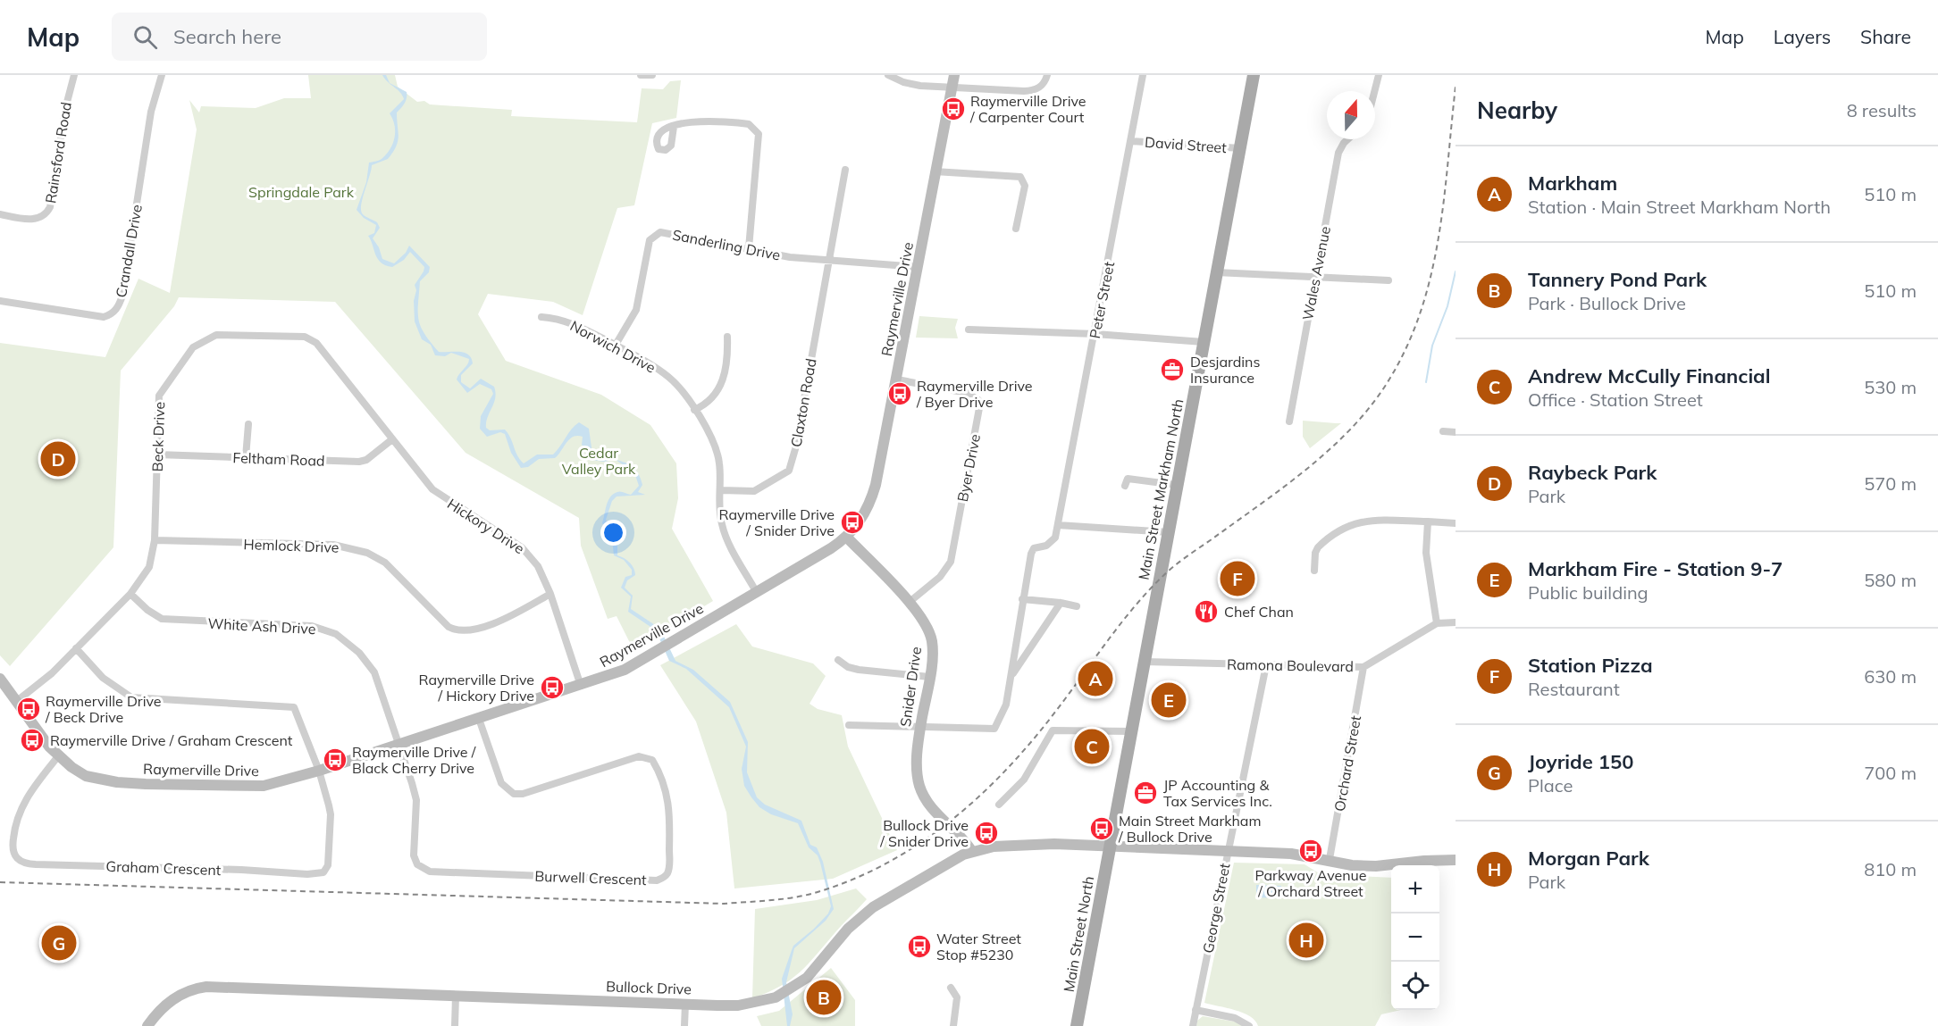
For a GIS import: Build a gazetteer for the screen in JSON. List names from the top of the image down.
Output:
{
  "streets": {
    "main road": ["Main Street Markham North", "Main Street North"],
    "street": [
      "David Street",
      "Rainsford Road",
      "Sanderling Drive",
      "Crandall Drive",
      "Wales Avenue",
      "Raymerville Drive",
      "Peter Street",
      "Norwich Drive",
      "Claxton Road",
      "Beck Drive",
      "Feltham Road",
      "Byer Drive",
      "Hickory Drive",
      "Hemlock Drive",
      "White Ash Drive",
      "Ramona Boulevard",
      "Snider Drive",
      "Orchard Street",
      "Graham Crescent",
      "Burwell Crescent",
      "George Street",
      "Bullock Drive"
    ]
  },
  "crossings": [
    ["David Street", "Peter Street"],
    ["David Street", "Main Street Markham North"],
    ["Sanderling Drive", "Raymerville Drive"],
    ["Sanderling Drive", "Norwich Drive"],
    ["Sanderling Drive", "Claxton Road"],
    ["Raymerville Drive", "Norwich Drive"],
    ["Raymerville Drive", "Beck Drive"],
    ["Raymerville Drive", "Byer Drive"],
    ["Raymerville Drive", "Hickory Drive"],
    ["Raymerville Drive", "White Ash Drive"],
    ["Raymerville Drive", "Snider Drive"],
    ["Raymerville Drive", "Graham Crescent"],
    ["Raymerville Drive", "Burwell Crescent"],
    ["Norwich Drive", "Claxton Road"],
    ["Beck Drive", "Feltham Road"],
    ["Beck Drive", "Hickory Drive"],
    ["Beck Drive", "Hemlock Drive"],
    ["Beck Drive", "White Ash Drive"],
    ["Feltham Road", "Hickory Drive"],
    ["Byer Drive", "Snider Drive"],
    ["Main Street Markham North", "Ramona Boulevard"],
    ["Main Street Markham North", "Main Street North"],
    ["Main Street Markham North", "Bullock Drive"],
    ["Hickory Drive", "Hemlock Drive"],
    ["White Ash Drive", "Burwell Crescent"],
    ["Ramona Boulevard", "Orchard Street"],
    ["Ramona Boulevard", "George Street"],
    ["Snider Drive", "Bullock Drive"],
    ["Orchard Street", "Bullock Drive"],
    ["George Street", "Bullock Drive"],
    ["Main Street North", "Bullock Drive"]
  ],
  "parks": ["Springdale Park", "Cedar Valley Park"],
  "places": {
    "bus stop": [
      "Raymerville Drive / Carpenter Court",
      "Raymerville Drive / Byer Drive",
      "Raymerville Drive / Snider Drive",
      "Raymerville Drive / Hickory Drive",
      "Raymerville Drive / Beck Drive",
      "Raymerville Drive / Graham Crescent",
      "Raymerville Drive / Black Cherry Drive",
      "Main Street Markham / Bullock Drive",
      "Bullock Drive / Snider Drive",
      "Parkway Avenue / Orchard Street",
      "Water Street Stop #5230"
    ],
    "office": ["Desjardins Insurance", "JP Accounting & Tax Services Inc."],
    "restaurant": ["Chef Chan"]
  },
  "north": "top",
  "page": {
    "header": "Map",
    "search": "Search here",
    "nav": ["Map", "Layers", "Share"],
    "heading": ["Nearby", "8 results"],
    "list": [
      {
        "mark": "A",
        "name": "Markham",
        "note": "Station · Main Street Markham North",
        "value": "510 m"
      },
      {
        "mark": "B",
        "name": "Tannery Pond Park",
        "note": "Park · Bullock Drive",
        "value": "510 m"
      },
      {
        "mark": "C",
        "name": "Andrew McCully Financial",
        "note": "Office · Station Street",
        "value": "530 m"
      },
      {
        "mark": "D",
        "name": "Raybeck Park",
        "note": "Park",
        "value": "570 m"
      },
      {
        "mark": "E",
        "name": "Markham Fire - Station 9-7",
        "note": "Public building",
        "value": "580 m"
      },
      {
        "mark": "F",
        "name": "Station Pizza",
        "note": "Restaurant",
        "value": "630 m"
      },
      {
        "mark": "G",
        "name": "Joyride 150",
        "note": "Place",
        "value": "700 m"
      },
      {
        "mark": "H",
        "name": "Morgan Park",
        "note": "Park",
        "value": "810 m"
      }
    ],
    "pins": [
      "D",
      "F",
      "A",
      "E",
      "C",
      "H",
      "G",
      "B"
    ],
    "map_buttons": ["+", "−"]
  }
}
